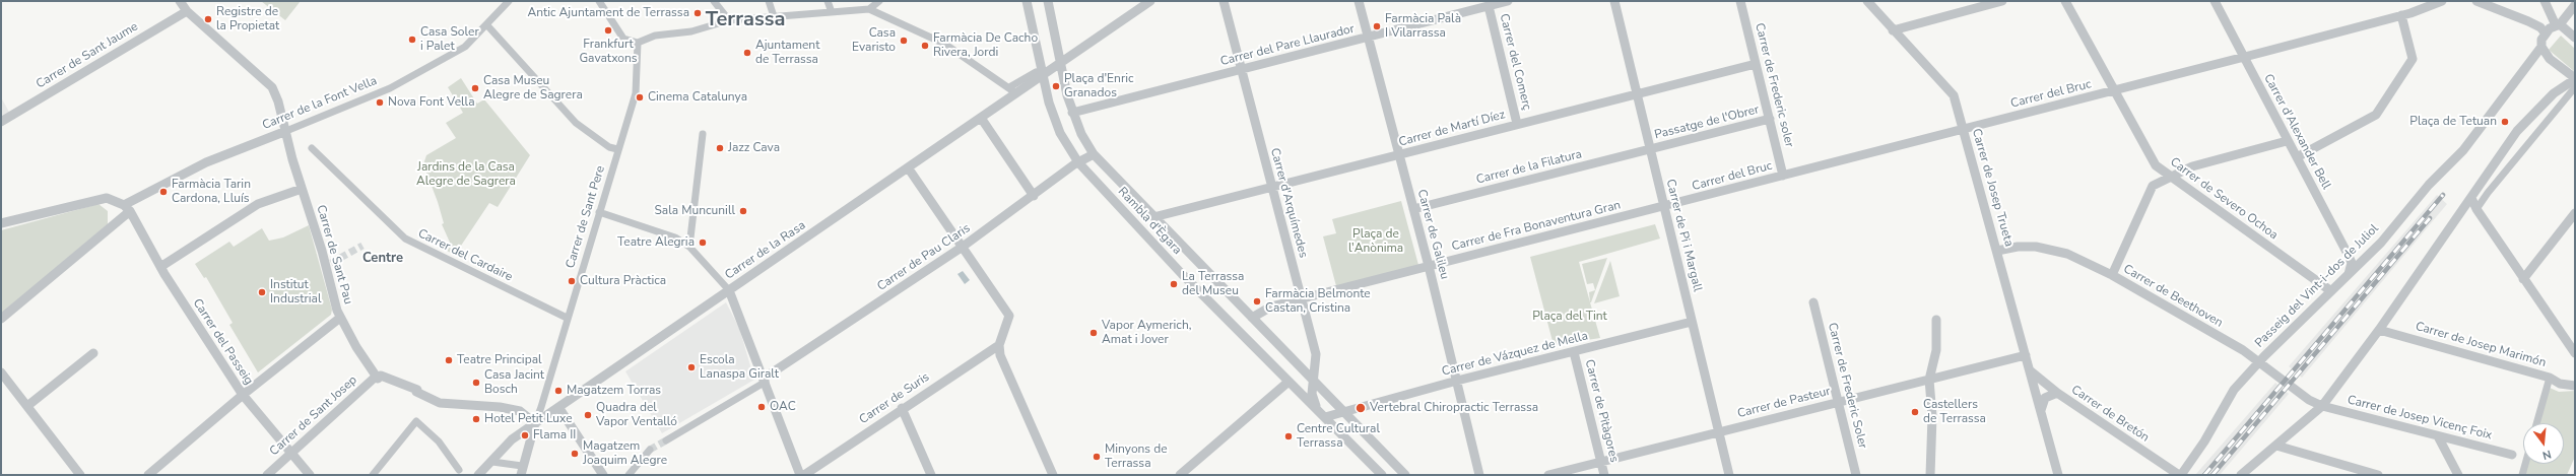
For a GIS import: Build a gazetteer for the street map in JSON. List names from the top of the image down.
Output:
{
  "streets": {
    "street": [
      "Carrer del Pare Llaurador",
      "Carrer de Sant Jaume",
      "Carrer del Comerç",
      "Carrer de Frederic soler",
      "Carrer del Bruc",
      "Carrer de la Font Vella",
      "Passatge de l'Obrer",
      "Carrer de Martí Díez",
      "Carrer d'Alexander Bell",
      "Carrer de la Filatura",
      "Carrer de Josep Trueta",
      "Carrer de Severo Ochoa",
      "Carrer d'Arquímedes",
      "Carrer de Sant Pere",
      "Rambla d'Ègara",
      "Carrer de Fra Bonaventura Gran",
      "Carrer de Galileu",
      "Carrer de Pi i Margall",
      "Carrer de la Rasa",
      "Carrer de Sant Pau",
      "Carrer del Cardaire",
      "Carrer de Pau Claris",
      "Passeig del Vint-i-dos de Juliol",
      "Carrer de Beethoven",
      "Carrer del Passeig",
      "Carrer de Josep Marimón",
      "Carrer de Vázquez de Mella",
      "Carrer de Frederic Soler",
      "Carrer de Suris",
      "Carrer de Pasteur",
      "Carrer de Pitàgores",
      "Carrer de Bretón",
      "Carrer de Sant Josep",
      "Carrer de Josep Vicenç Foix"
    ]
  },
  "crossings": [
    ["Carrer del Pare Llaurador", "Carrer del Comerç"],
    ["Carrer del Pare Llaurador", "Carrer d'Arquímedes"],
    ["Carrer del Pare Llaurador", "Rambla d'Ègara"],
    ["Carrer del Pare Llaurador", "Carrer de Galileu"],
    ["Carrer de Sant Jaume", "Carrer de Sant Pau"],
    ["Carrer del Comerç", "Carrer de Martí Díez"],
    ["Carrer de Frederic soler", "Carrer del Bruc"],
    ["Carrer de Frederic soler", "Passatge de l'Obrer"],
    ["Carrer de Frederic soler", "Carrer de Martí Díez"],
    ["Carrer del Bruc", "Carrer d'Alexander Bell"],
    ["Carrer del Bruc", "Carrer de Josep Trueta"],
    ["Carrer del Bruc", "Carrer de Severo Ochoa"],
    ["Carrer del Bruc", "Carrer de Fra Bonaventura Gran"],
    ["Carrer del Bruc", "Carrer de Pi i Margall"],
    ["Carrer de la Font Vella", "Carrer de Sant Pau"],
    ["Carrer de la Font Vella", "Carrer del Passeig"],
    ["Passatge de l'Obrer", "Carrer de la Filatura"],
    ["Passatge de l'Obrer", "Carrer de Pi i Margall"],
    ["Carrer de Martí Díez", "Carrer d'Arquímedes"],
    ["Carrer de Martí Díez", "Rambla d'Ègara"],
    ["Carrer de Martí Díez", "Carrer de Galileu"],
    ["Carrer de Martí Díez", "Carrer de Pi i Margall"],
    ["Carrer d'Alexander Bell", "Passeig del Vint-i-dos de Juliol"],
    ["Carrer de la Filatura", "Carrer de Galileu"],
    ["Carrer de la Filatura", "Carrer de Pi i Margall"],
    ["Carrer de Josep Trueta", "Carrer de Beethoven"],
    ["Carrer de Josep Trueta", "Carrer de Pasteur"],
    ["Carrer de Josep Trueta", "Carrer de Bretón"],
    ["Carrer de Severo Ochoa", "Passeig del Vint-i-dos de Juliol"],
    ["Carrer d'Arquímedes", "Rambla d'Ègara"],
    ["Carrer d'Arquímedes", "Carrer de Fra Bonaventura Gran"],
    ["Carrer de Sant Pere", "Carrer de la Rasa"],
    ["Carrer de Sant Pere", "Carrer del Cardaire"],
    ["Rambla d'Ègara", "Carrer de Fra Bonaventura Gran"],
    ["Rambla d'Ègara", "Carrer de Pau Claris"],
    ["Rambla d'Ègara", "Carrer de Vázquez de Mella"],
    ["Carrer de Fra Bonaventura Gran", "Carrer de Galileu"],
    ["Carrer de Fra Bonaventura Gran", "Carrer de Pi i Margall"],
    ["Carrer de Galileu", "Carrer de Vázquez de Mella"],
    ["Carrer de Pi i Margall", "Carrer de Vázquez de Mella"],
    ["Carrer de Pi i Margall", "Carrer de Pasteur"],
    ["Carrer de Sant Pau", "Carrer de Sant Josep"],
    ["Passeig del Vint-i-dos de Juliol", "Carrer de Beethoven"],
    ["Passeig del Vint-i-dos de Juliol", "Carrer de Bretón"],
    ["Carrer de Beethoven", "Carrer de Josep Vicenç Foix"],
    ["Carrer del Passeig", "Carrer de Sant Josep"],
    ["Carrer de Vázquez de Mella", "Carrer de Pitàgores"],
    ["Carrer de Frederic Soler", "Carrer de Pasteur"],
    ["Carrer de Pasteur", "Carrer de Pitàgores"]
  ],
  "districts": ["Terrassa", "Centre"],
  "parks": ["Jardins de la Casa Alegre de Sagrera", "Plaça de l'Anònima", "Plaça del Tint"],
  "places": [
    "Antic Ajuntament de Terrassa",
    "Registre de la Propietat",
    "Farmàcia Palà I Vilarrassa",
    "Frankfurt Gavatxons",
    "Casa Soler i Palet",
    "Casa Evaristo",
    "Farmàcia De Cacho Rivera, Jordi",
    "Ajuntament de Terrassa",
    "Plaça d'Enric Granados",
    "Casa Museu Alegre de Sagrera",
    "Cinema Catalunya",
    "Nova Font Vella",
    "Plaça de Tetuan",
    "Jazz Cava",
    "Farmàcia Tarin Cardona, Lluís",
    "Sala Muncunill",
    "Teatre Alegria",
    "Cultura Pràctica",
    "La Terrassa del Museu",
    "Institut Industrial",
    "Farmàcia Belmonte Castan, Cristina",
    "Vapor Aymerich, Amat i Jover",
    "Teatre Principal",
    "Escola Lanaspa Giralt",
    "Casa Jacint Bosch",
    "Magatzem Torras",
    "OAC",
    "Vertebral Chiropractic Terrassa",
    "Castellers de Terrassa",
    "Quadra del Vapor Ventalló",
    "Hotel Petit Luxe",
    "Flama II",
    "Centre Cultural Terrassa",
    "Magatzem Joaquim Alegre",
    "Minyons de Terrassa"
  ],
  "north": "bottom"
}
